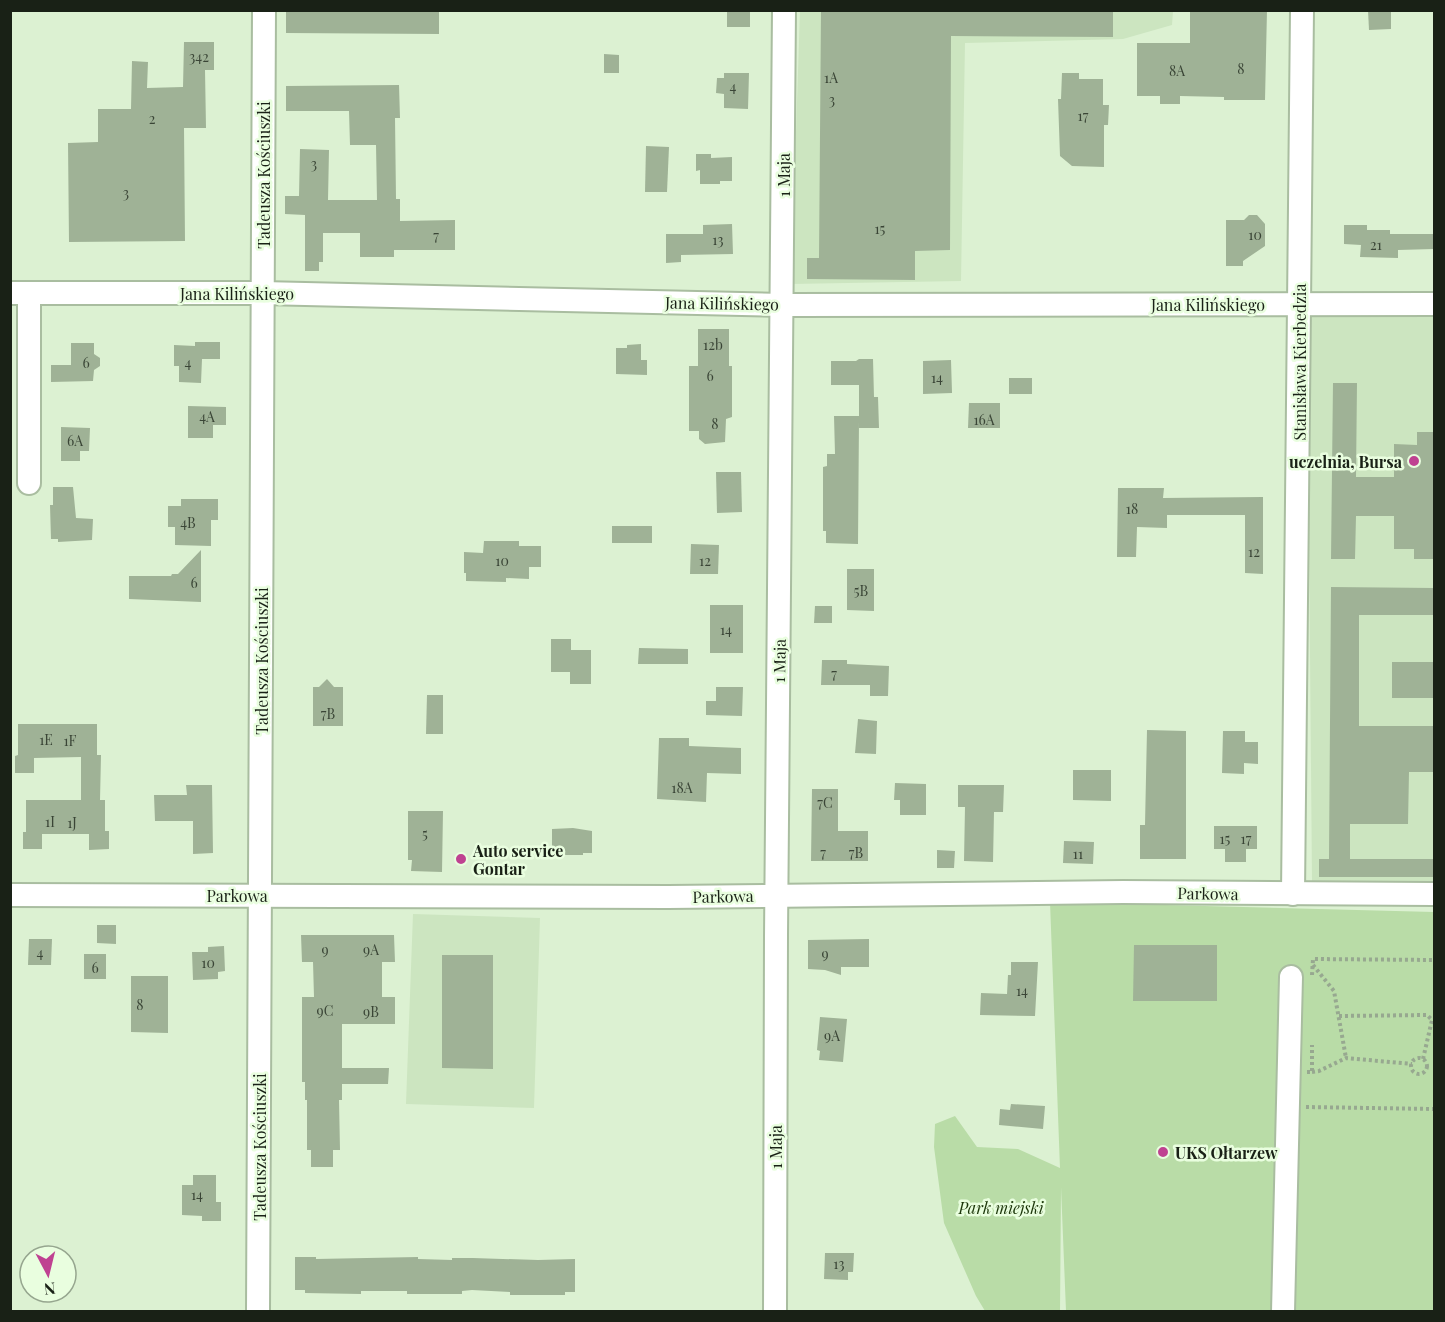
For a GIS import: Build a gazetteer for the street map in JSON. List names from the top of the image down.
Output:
{
  "streets": {
    "street": [
      "Tadeusza Kościuszki",
      "1 Maja",
      "Jana Kilińskiego",
      "Stanisława Kierbedzia",
      "Parkowa"
    ]
  },
  "crossings": [
    ["Tadeusza Kościuszki", "Jana Kilińskiego"],
    ["Tadeusza Kościuszki", "Parkowa"],
    ["1 Maja", "Jana Kilińskiego"],
    ["1 Maja", "Parkowa"],
    ["Jana Kilińskiego", "Stanisława Kierbedzia"],
    ["Stanisława Kierbedzia", "Parkowa"]
  ],
  "parks": ["Park miejski"],
  "places": ["uczelnia, Bursa", "Auto service Gontar", "UKS Ołtarzew"],
  "house_numbers": [
    "342",
    "8",
    "8A",
    "1A",
    "4",
    "3",
    "17",
    "2",
    "3",
    "3",
    "15",
    "10",
    "7",
    "13",
    "21",
    "12b",
    "6",
    "4",
    "6",
    "14",
    "4A",
    "16A",
    "8",
    "6A",
    "18",
    "4B",
    "12",
    "10",
    "12",
    "6",
    "5B",
    "14",
    "7",
    "7B",
    "1E",
    "1F",
    "18A",
    "7C",
    "1I",
    "1J",
    "5",
    "15",
    "17",
    "7",
    "7B",
    "11",
    "9",
    "9A",
    "4",
    "9",
    "10",
    "6",
    "14",
    "8",
    "9C",
    "9B",
    "9A",
    "14",
    "13"
  ],
  "north": "bottom"
}
